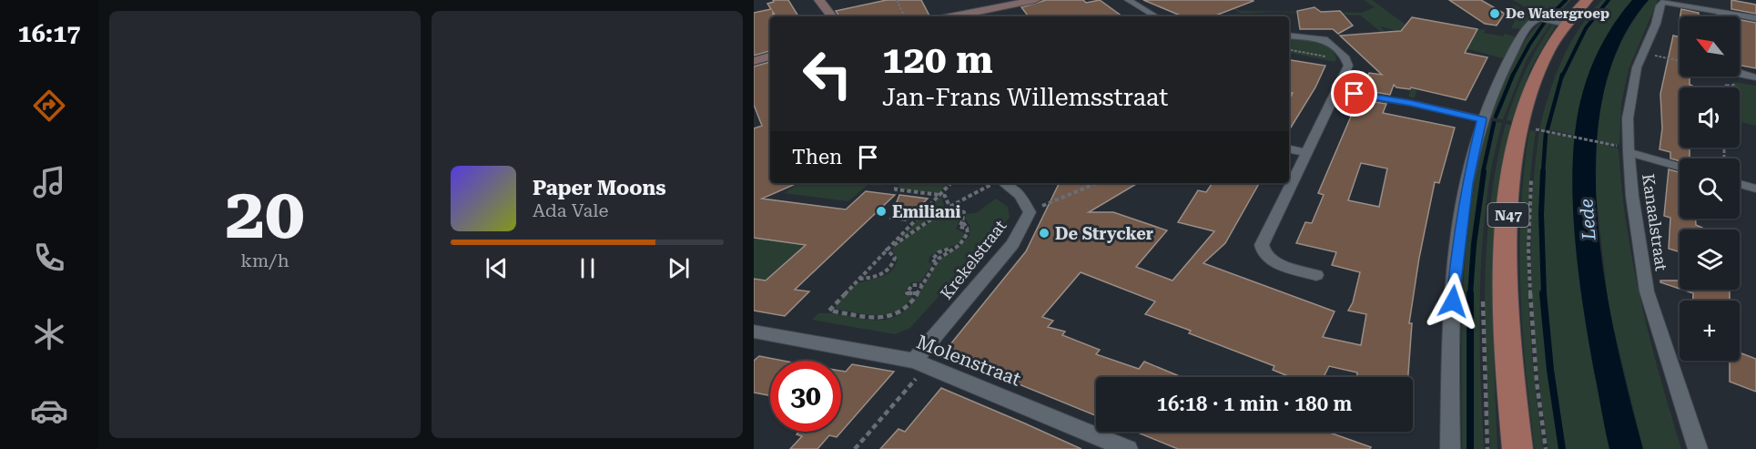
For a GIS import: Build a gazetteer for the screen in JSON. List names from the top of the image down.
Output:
{
  "streets": {
    "main road": ["N47"],
    "street": ["Kanaalstraat", "Krekelstraat", "Molenstraat"]
  },
  "crossings": [
    ["Krekelstraat", "Molenstraat"]
  ],
  "water": ["Lede"],
  "places": ["De Watergroep", "Emiliani", "De Strycker"],
  "north": "top left",
  "page": {
    "tabs": "16:17",
    "tile": ["20", "km/h"],
    "map_buttons": "+",
    "turn": ["120 m", "Jan-Frans Willemsstraat"],
    "then": "Then",
    "song": ["Paper Moons", "Ada Vale"],
    "limit": "30",
    "trip": "16:18 · 1 min · 180 m"
  }
}
